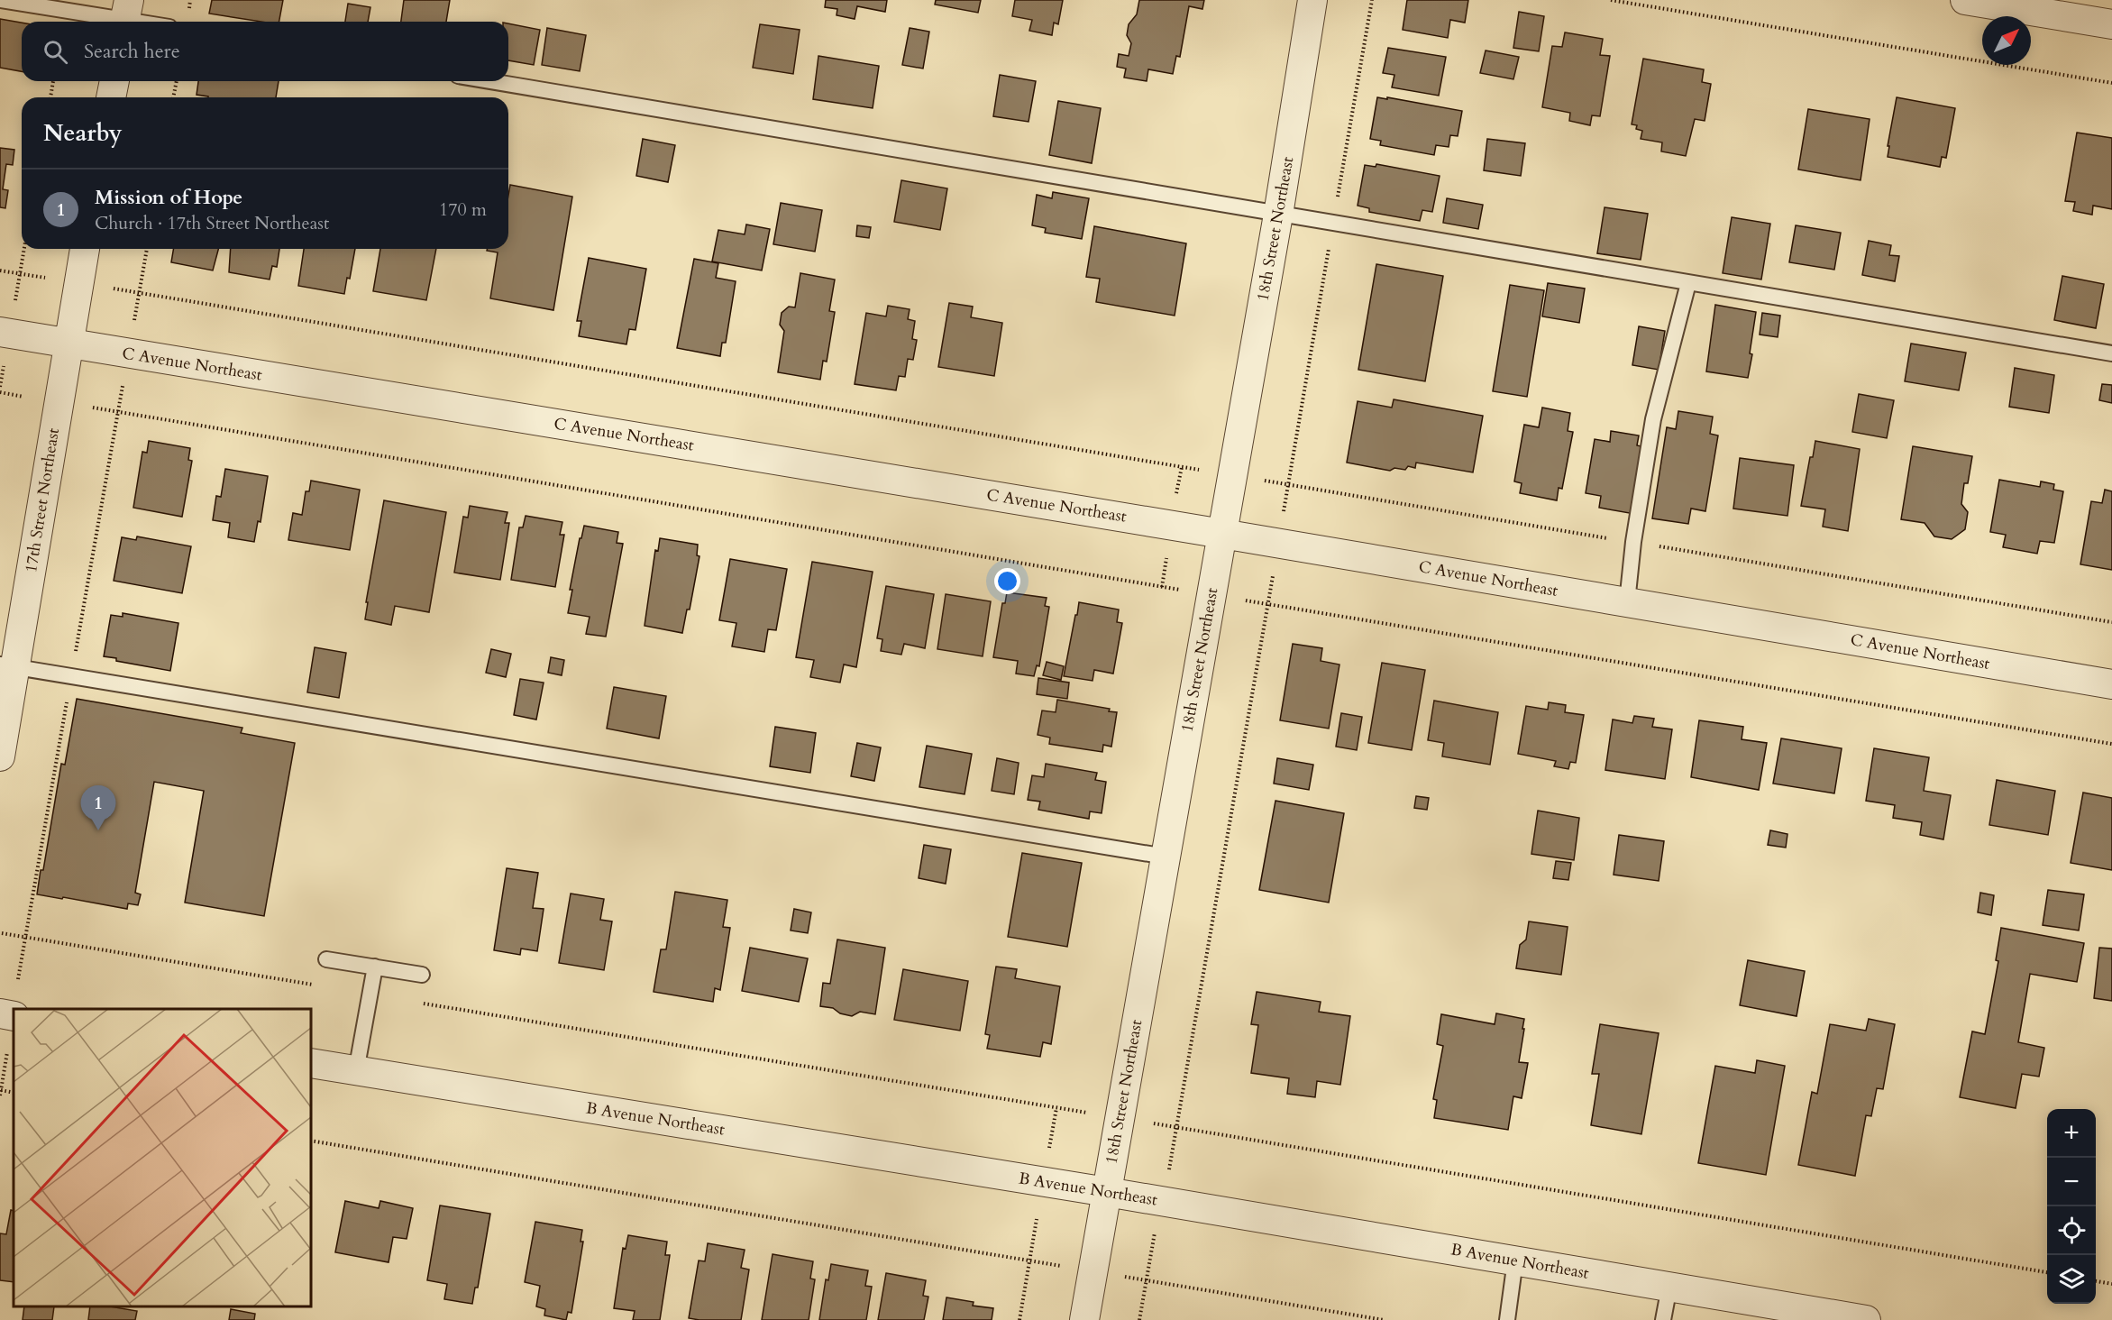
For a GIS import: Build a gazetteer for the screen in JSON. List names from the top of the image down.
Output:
{
  "streets": {
    "street": [
      "18th Street Northeast",
      "C Avenue Northeast",
      "17th Street Northeast",
      "B Avenue Northeast"
    ]
  },
  "crossings": [
    ["18th Street Northeast", "C Avenue Northeast"],
    ["18th Street Northeast", "B Avenue Northeast"],
    ["C Avenue Northeast", "17th Street Northeast"]
  ],
  "north": "top right",
  "page": {
    "search": "Search here",
    "heading": "Nearby",
    "list": [
      {
        "mark": "1",
        "name": "Mission of Hope",
        "note": "Church · 17th Street Northeast",
        "value": "170 m"
      }
    ],
    "pins": "1",
    "map_buttons": ["+", "−"]
  }
}
